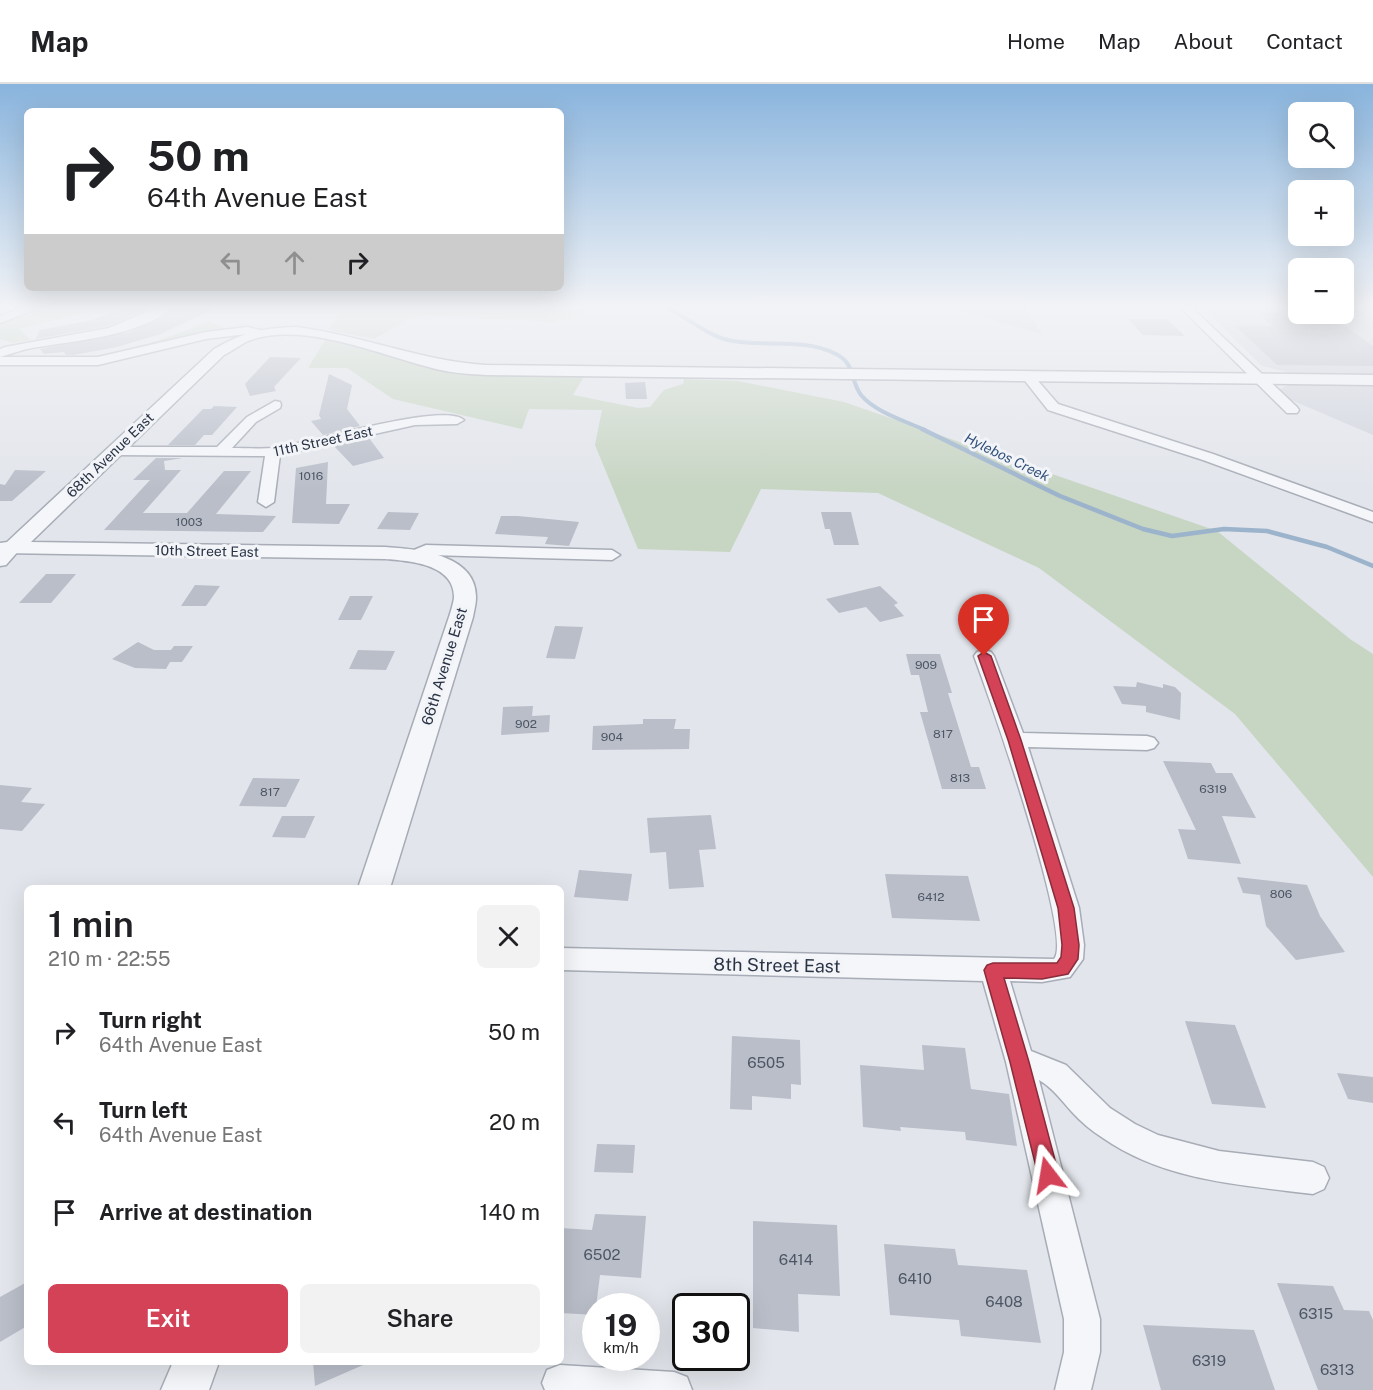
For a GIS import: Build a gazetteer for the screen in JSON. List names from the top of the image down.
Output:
{
  "streets": {
    "street": [
      "11th Street East",
      "68th Avenue East",
      "10th Street East",
      "66th Avenue East",
      "8th Street East"
    ]
  },
  "crossings": [
    ["11th Street East", "68th Avenue East"],
    ["68th Avenue East", "10th Street East"],
    ["10th Street East", "66th Avenue East"]
  ],
  "water": ["Hylebos Creek"],
  "house_numbers": [
    "1016",
    "1003",
    "909",
    "902",
    "817",
    "904",
    "813",
    "6319",
    "817",
    "806",
    "6412",
    "6505",
    "6502",
    "6414",
    "6410",
    "6408",
    "6315",
    "6319",
    "6313"
  ],
  "page": {
    "header": "Map",
    "nav": [
      "Home",
      "Map",
      "About",
      "Contact"
    ],
    "map_buttons": ["+", "−"],
    "turn": ["50 m", "64th Avenue East"],
    "heading": ["1 min", "210 m · 22:55"],
    "list": [
      {
        "name": "Turn right",
        "note": "64th Avenue East",
        "value": "50 m"
      },
      {
        "name": "Turn left",
        "note": "64th Avenue East",
        "value": "20 m"
      },
      {
        "name": "Arrive at destination",
        "value": "140 m"
      }
    ],
    "buttons": ["Exit", "Share"],
    "speed": "19 km/h",
    "limit": "30"
  }
}
